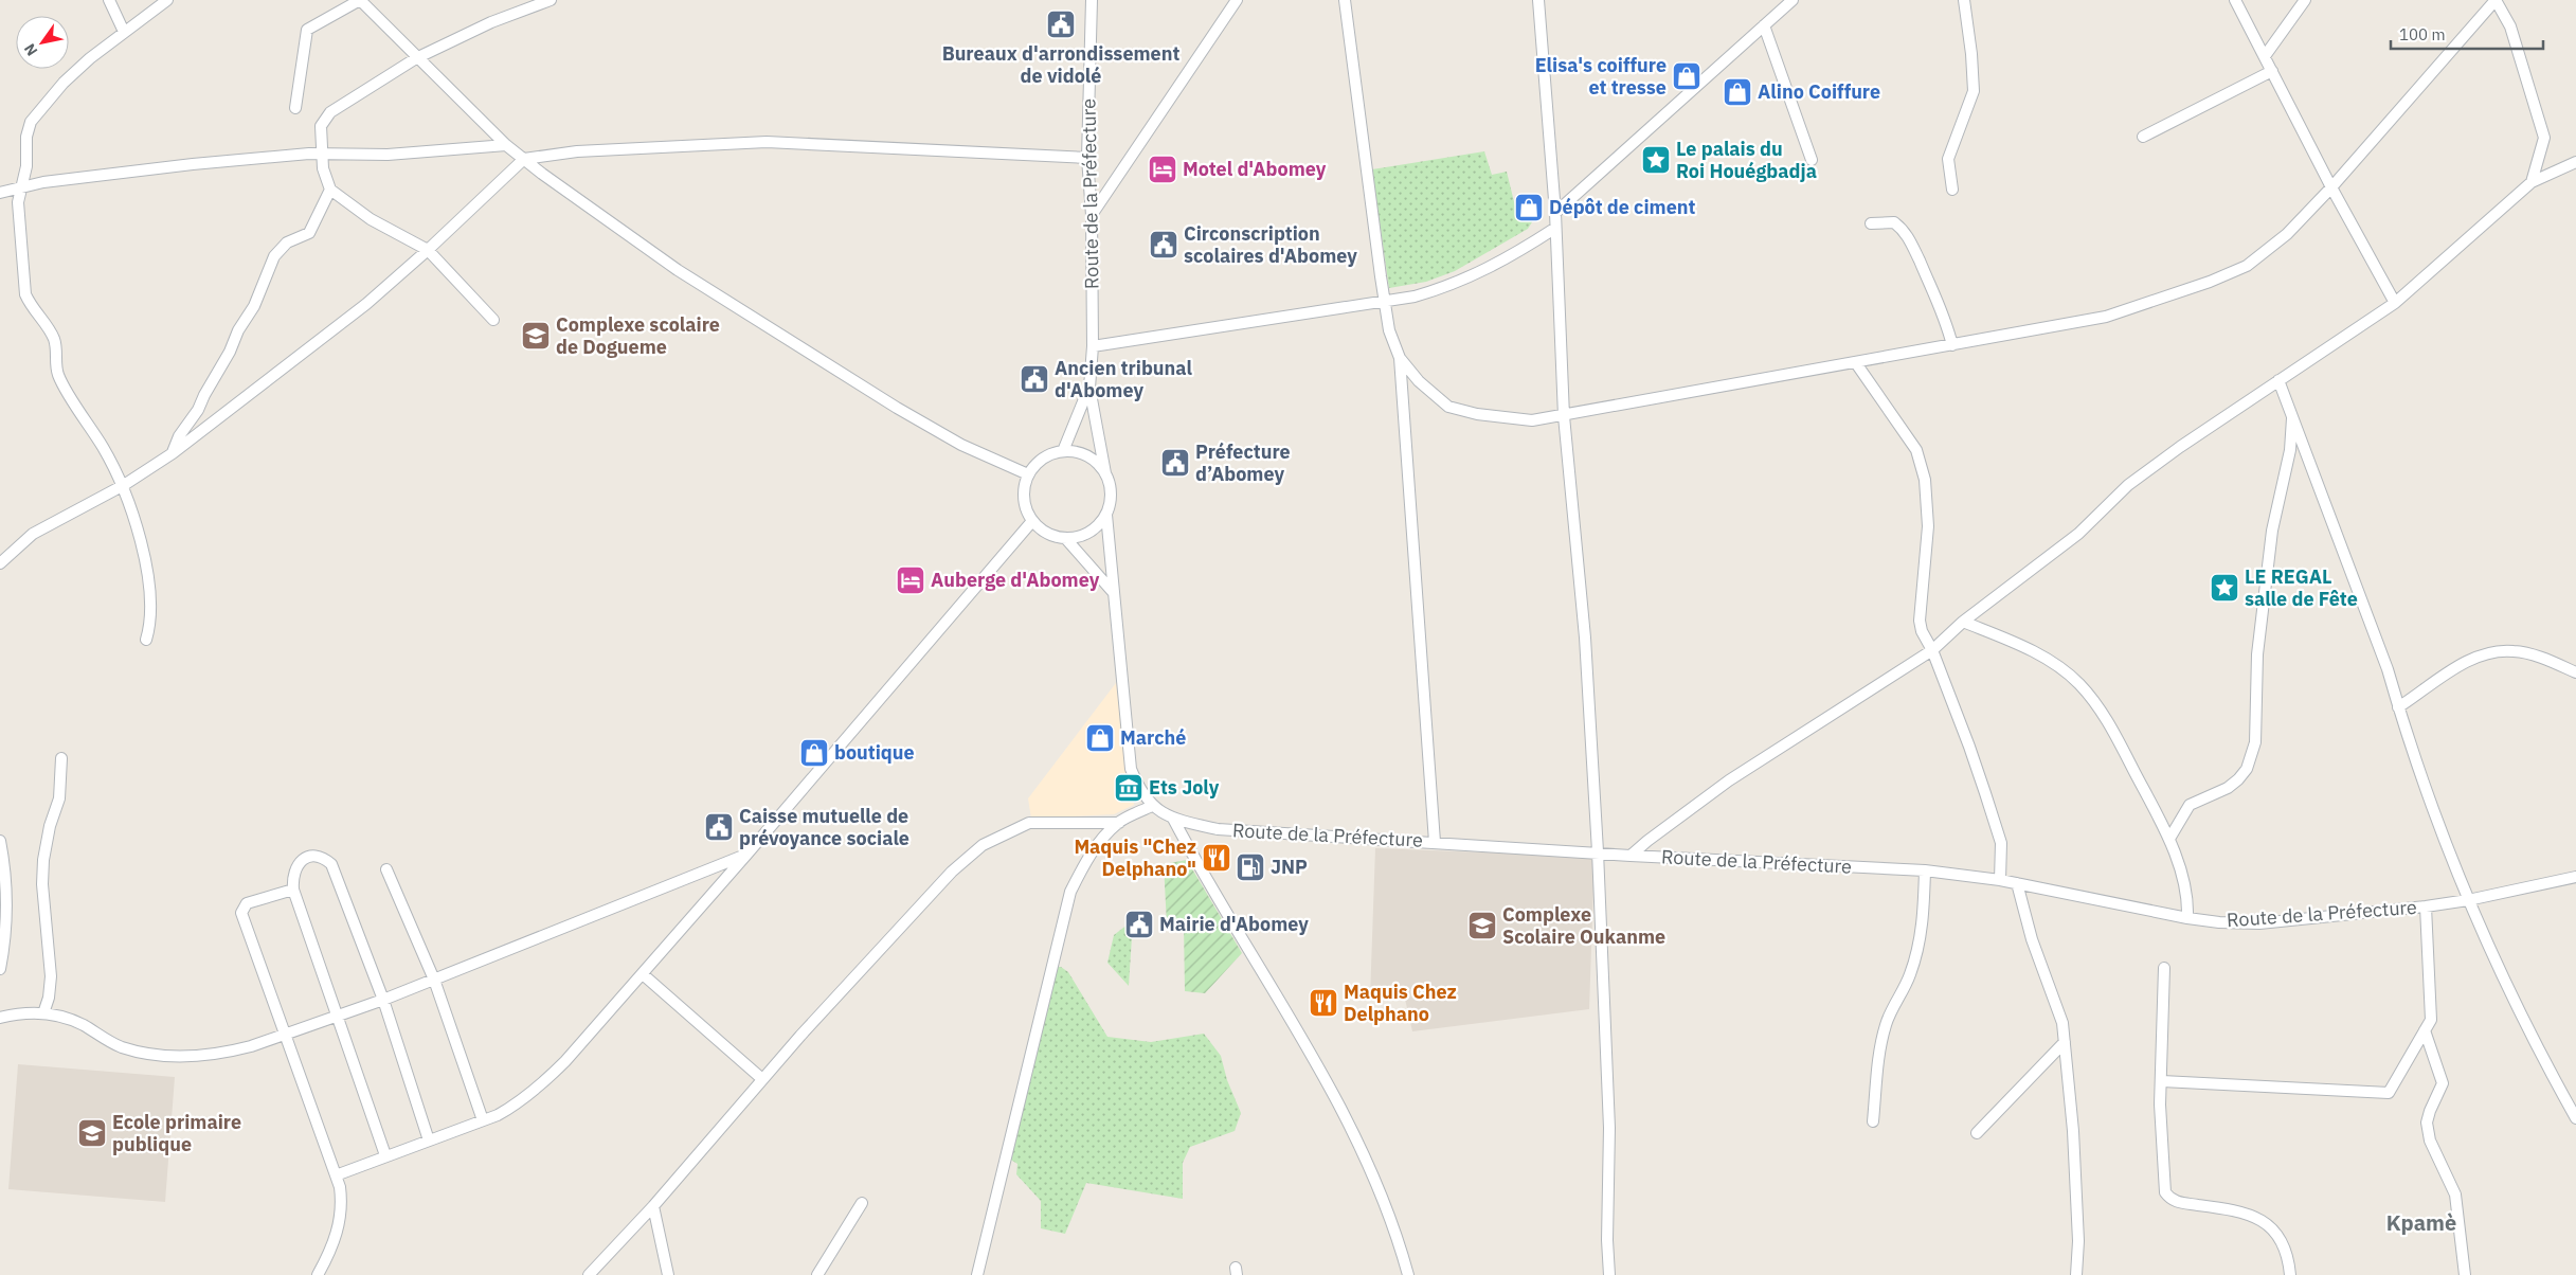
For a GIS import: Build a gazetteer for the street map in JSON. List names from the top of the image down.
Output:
{
  "streets": {
    "street": ["Route de la Préfecture"]
  },
  "districts": ["Kpamè"],
  "places": {
    "public building": [
      "Bureaux d'arrondissement de vidolé",
      "Circonscription scolaires d'Abomey",
      "Ancien tribunal d'Abomey",
      "Préfecture d’Abomey",
      "Caisse mutuelle de prévoyance sociale",
      "Mairie d'Abomey"
    ],
    "shop": [
      "Elisa's coiffure et tresse",
      "Alino Coiffure",
      "Dépôt de ciment",
      "Marché",
      "boutique"
    ],
    "place": ["Le palais du Roi Houégbadja", "LE REGAL salle de Fête"],
    "hotel": ["Motel d'Abomey", "Auberge d'Abomey"],
    "school or university": ["Complexe scolaire de Dogueme", "Complexe Scolaire Oukanme", "Ecole primaire publique"],
    "museum": ["Ets Joly"],
    "restaurant": ["Maquis \"Chez Delphano\"", "Maquis Chez Delphano"],
    "fuel station": ["JNP"]
  },
  "scale_bar": "100 m",
  "north": "bottom left"
}
